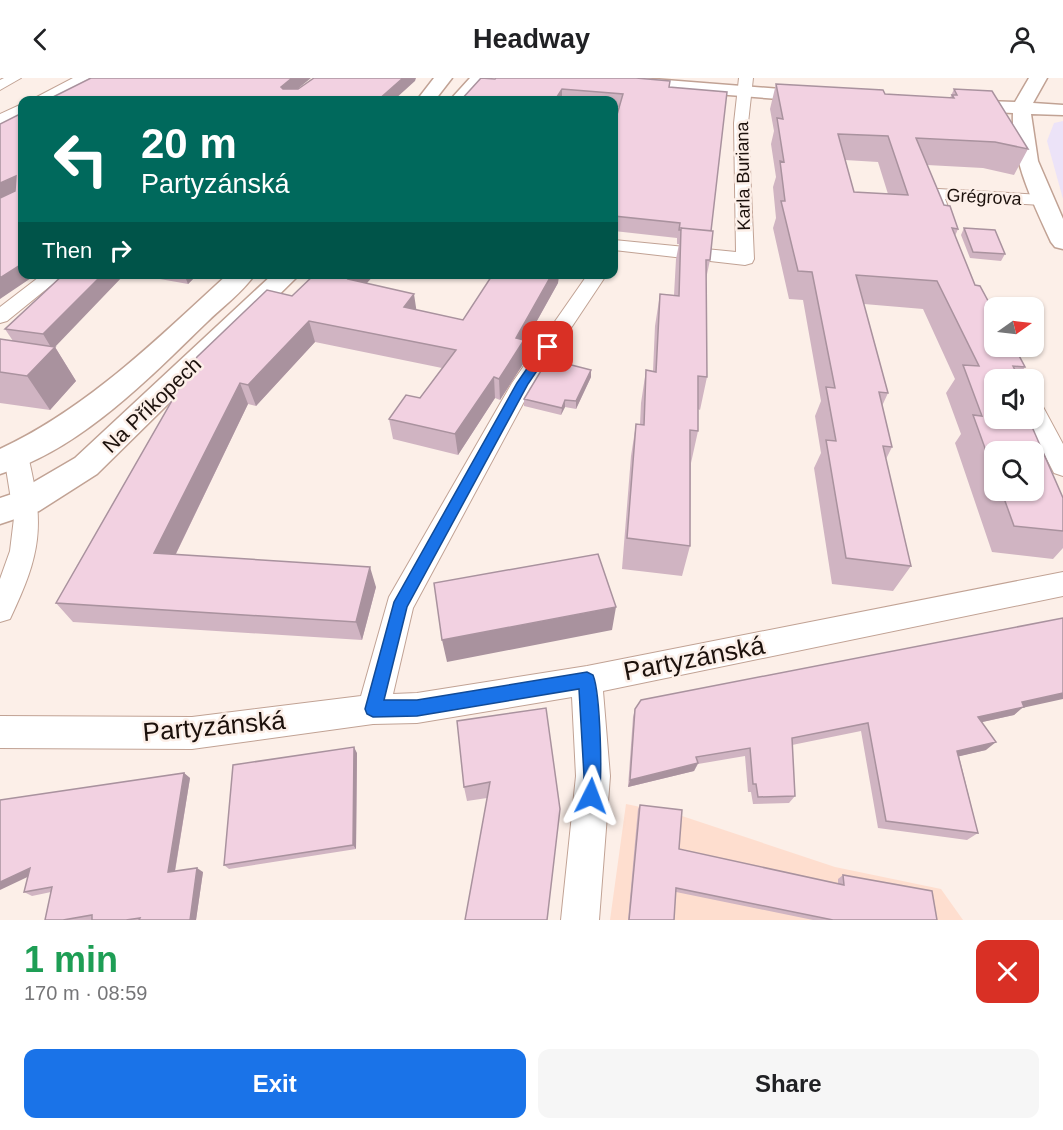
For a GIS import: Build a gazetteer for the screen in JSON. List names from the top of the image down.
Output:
{
  "streets": {
    "street": [
      "Karla Buriana",
      "Grégrova",
      "Na Příkopech",
      "Partyzánská"
    ]
  },
  "north": "right",
  "page": {
    "header": "Headway",
    "turn": ["20 m", "Partyzánská"],
    "then": "Then",
    "heading": ["1 min", "170 m · 08:59"],
    "buttons": ["Exit", "Share"]
  }
}
